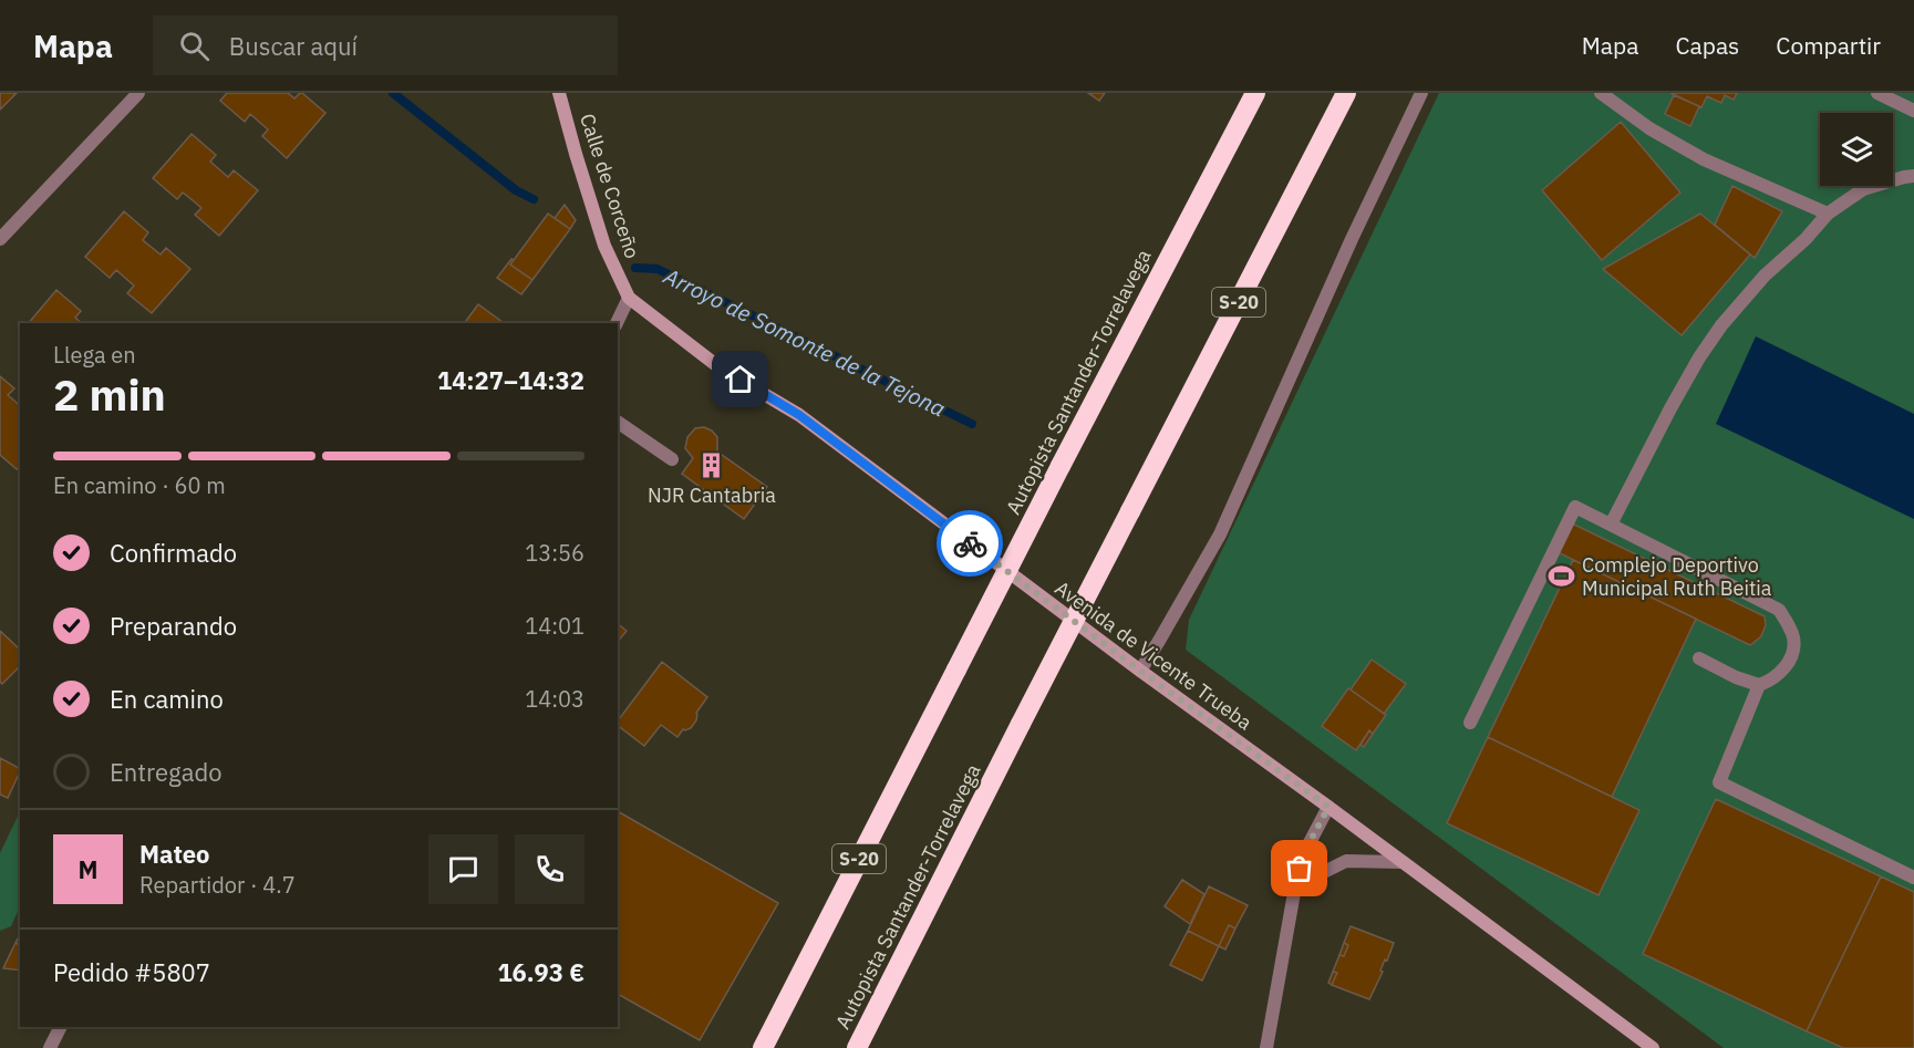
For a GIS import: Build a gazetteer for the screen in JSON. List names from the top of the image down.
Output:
{
  "streets": {
    "highway": ["S-20", "Autopista Santander-Torrelavega"],
    "main road": ["Calle de Corceño", "Avenida de Vicente Trueba"]
  },
  "crossings": [
    ["Calle de Corceño", "Avenida de Vicente Trueba"]
  ],
  "water": ["Arroyo de Somonte de la Tejona"],
  "places": {
    "building": ["NJR Cantabria"],
    "sports": ["Complejo Deportivo Municipal Ruth Beitia"]
  },
  "page": {
    "header": "Mapa",
    "search": "Buscar aquí",
    "nav": ["Mapa", "Capas", "Compartir"],
    "heading": ["2 min", "Llega en", "14:27–14:32"],
    "panel": [
      "Mateo",
      "Repartidor · 4.7",
      "Pedido #5807",
      "16.93 €"
    ],
    "bar": "En camino · 60 m",
    "list": [
      ["Confirmado", "13:56"],
      ["Preparando", "14:01"],
      ["En camino", "14:03"],
      "Entregado"
    ],
    "round": "M"
  }
}
